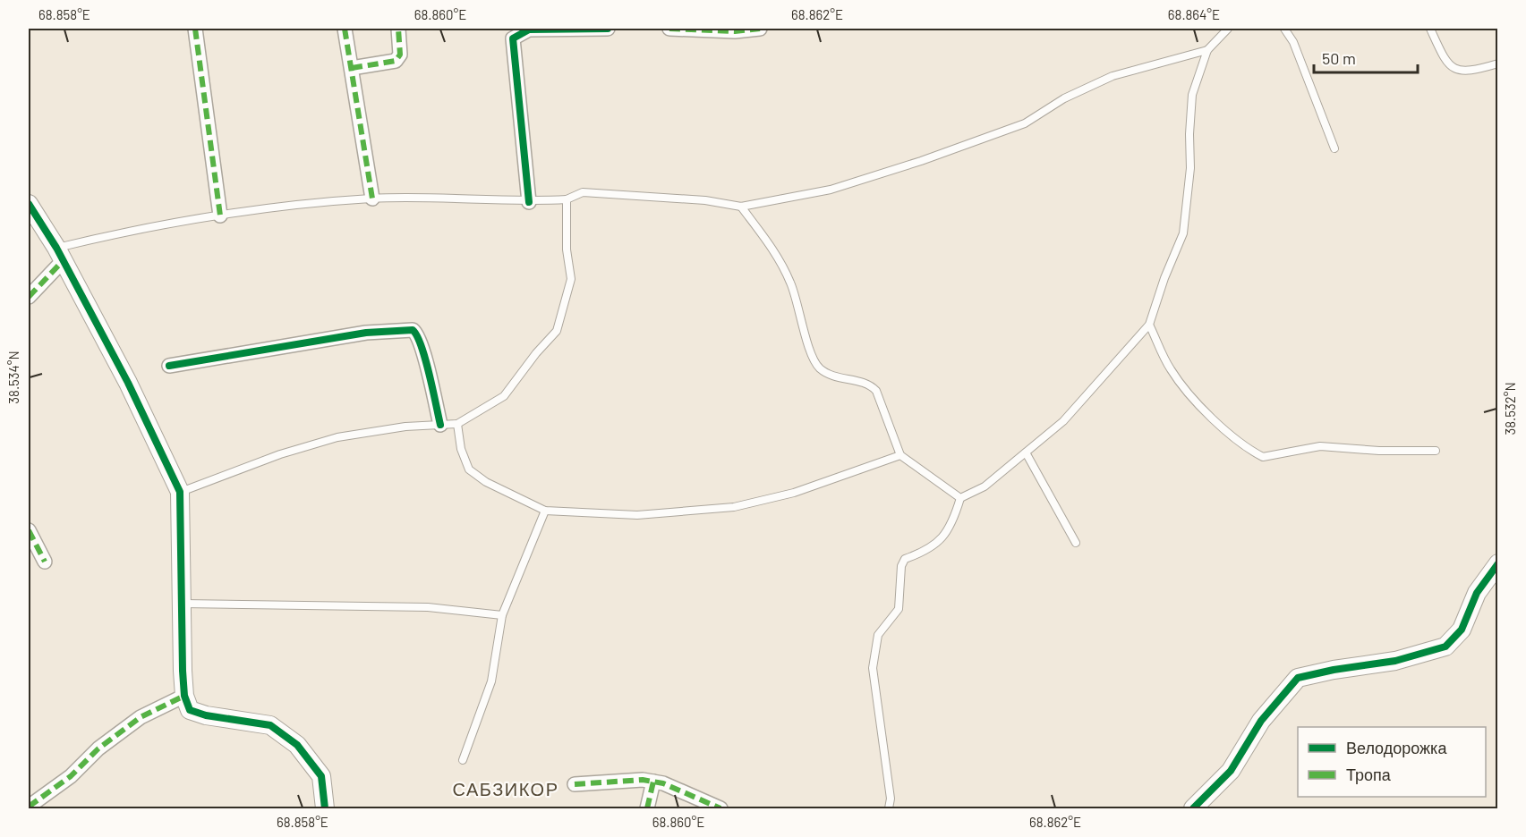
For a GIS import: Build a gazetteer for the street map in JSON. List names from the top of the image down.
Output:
{
  "districts": ["САБЗИКОР"],
  "legend": ["Велодорожка", "Тропа"],
  "scale_bar": "50 m",
  "coordinates": [
    "68.858°E",
    "68.860°E",
    "68.862°E",
    "68.864°E",
    "38.534°N",
    "38.532°N"
  ]
}
